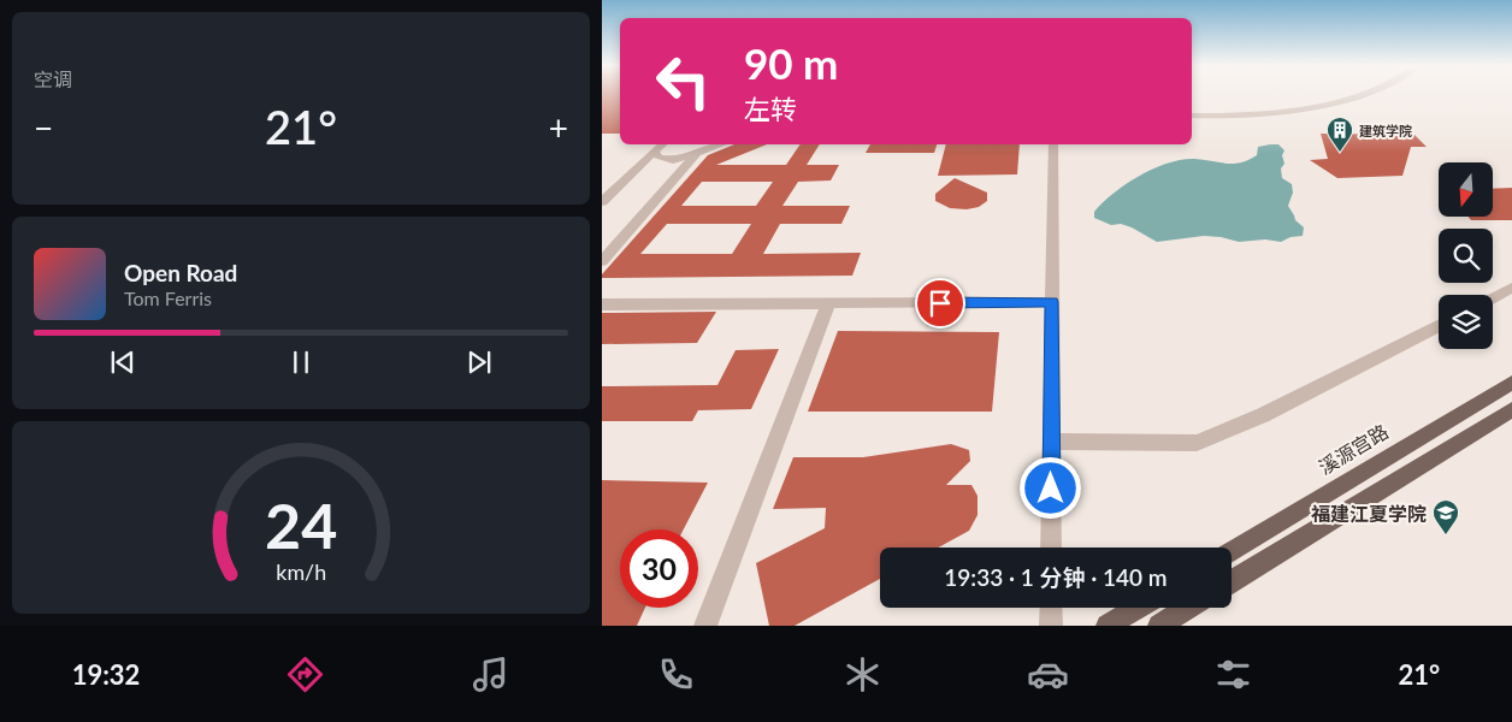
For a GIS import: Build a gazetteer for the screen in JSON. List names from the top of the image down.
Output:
{
  "streets": {
    "main road": ["溪源宫路"]
  },
  "places": {
    "building": ["建筑学院"],
    "school or university": ["福建江夏学院"]
  },
  "north": "bottom",
  "page": {
    "tile": "空调",
    "turn": ["90 m", "左转"],
    "heat": ["−", "21°", "+"],
    "song": ["Open Road", "Tom Ferris"],
    "limit": "30",
    "trip": "19:33 · 1 分钟 · 140 m",
    "tabs": ["19:32", "21°"],
    "gauge": ["24", "km/h"]
  }
}
